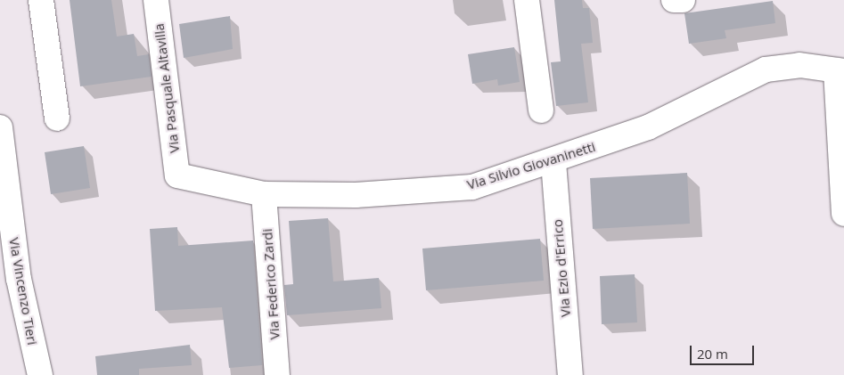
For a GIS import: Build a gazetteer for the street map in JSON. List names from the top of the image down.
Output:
{
  "streets": {
    "street": [
      "Via Pasquale Altavilla",
      "Via Silvio Giovaninetti",
      "Via Ezio d'Errico",
      "Via Federico Zardi",
      "Via Vincenzo Tieri"
    ]
  },
  "crossings": [
    ["Via Pasquale Altavilla", "Via Silvio Giovaninetti"],
    ["Via Silvio Giovaninetti", "Via Ezio d'Errico"],
    ["Via Silvio Giovaninetti", "Via Federico Zardi"]
  ],
  "scale_bar": "20 m"
}
